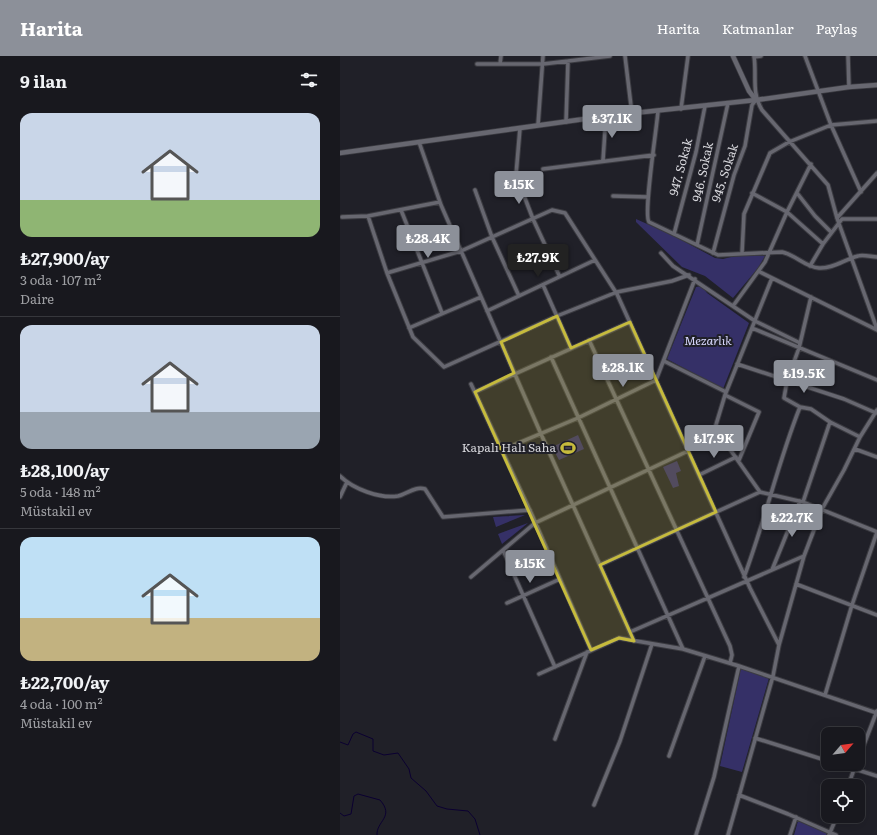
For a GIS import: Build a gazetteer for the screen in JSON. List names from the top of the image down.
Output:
{
  "streets": {
    "street": ["947. Sokak", "946. Sokak", "945. Sokak"]
  },
  "parks": ["Mezarlık"],
  "places": {
    "sports": ["Kapalı Halı Saha"]
  },
  "north": "top right",
  "page": {
    "header": "Harita",
    "nav": ["Harita", "Katmanlar", "Paylaş"],
    "heading": "9 ilan",
    "list": [
      {
        "name": "₺27,900/ay",
        "note": "3 oda · 107 m² · Daire"
      },
      {
        "name": "₺28,100/ay",
        "note": "5 oda · 148 m² · Müstakil ev"
      },
      {
        "name": "₺22,700/ay",
        "note": "4 oda · 100 m² · Müstakil ev"
      }
    ],
    "price": [
      "₺37.1K",
      "₺15K",
      "₺28.4K",
      "₺27.9K",
      "₺28.1K",
      "₺19.5K",
      "₺17.9K",
      "₺22.7K",
      "₺15K"
    ]
  }
}
